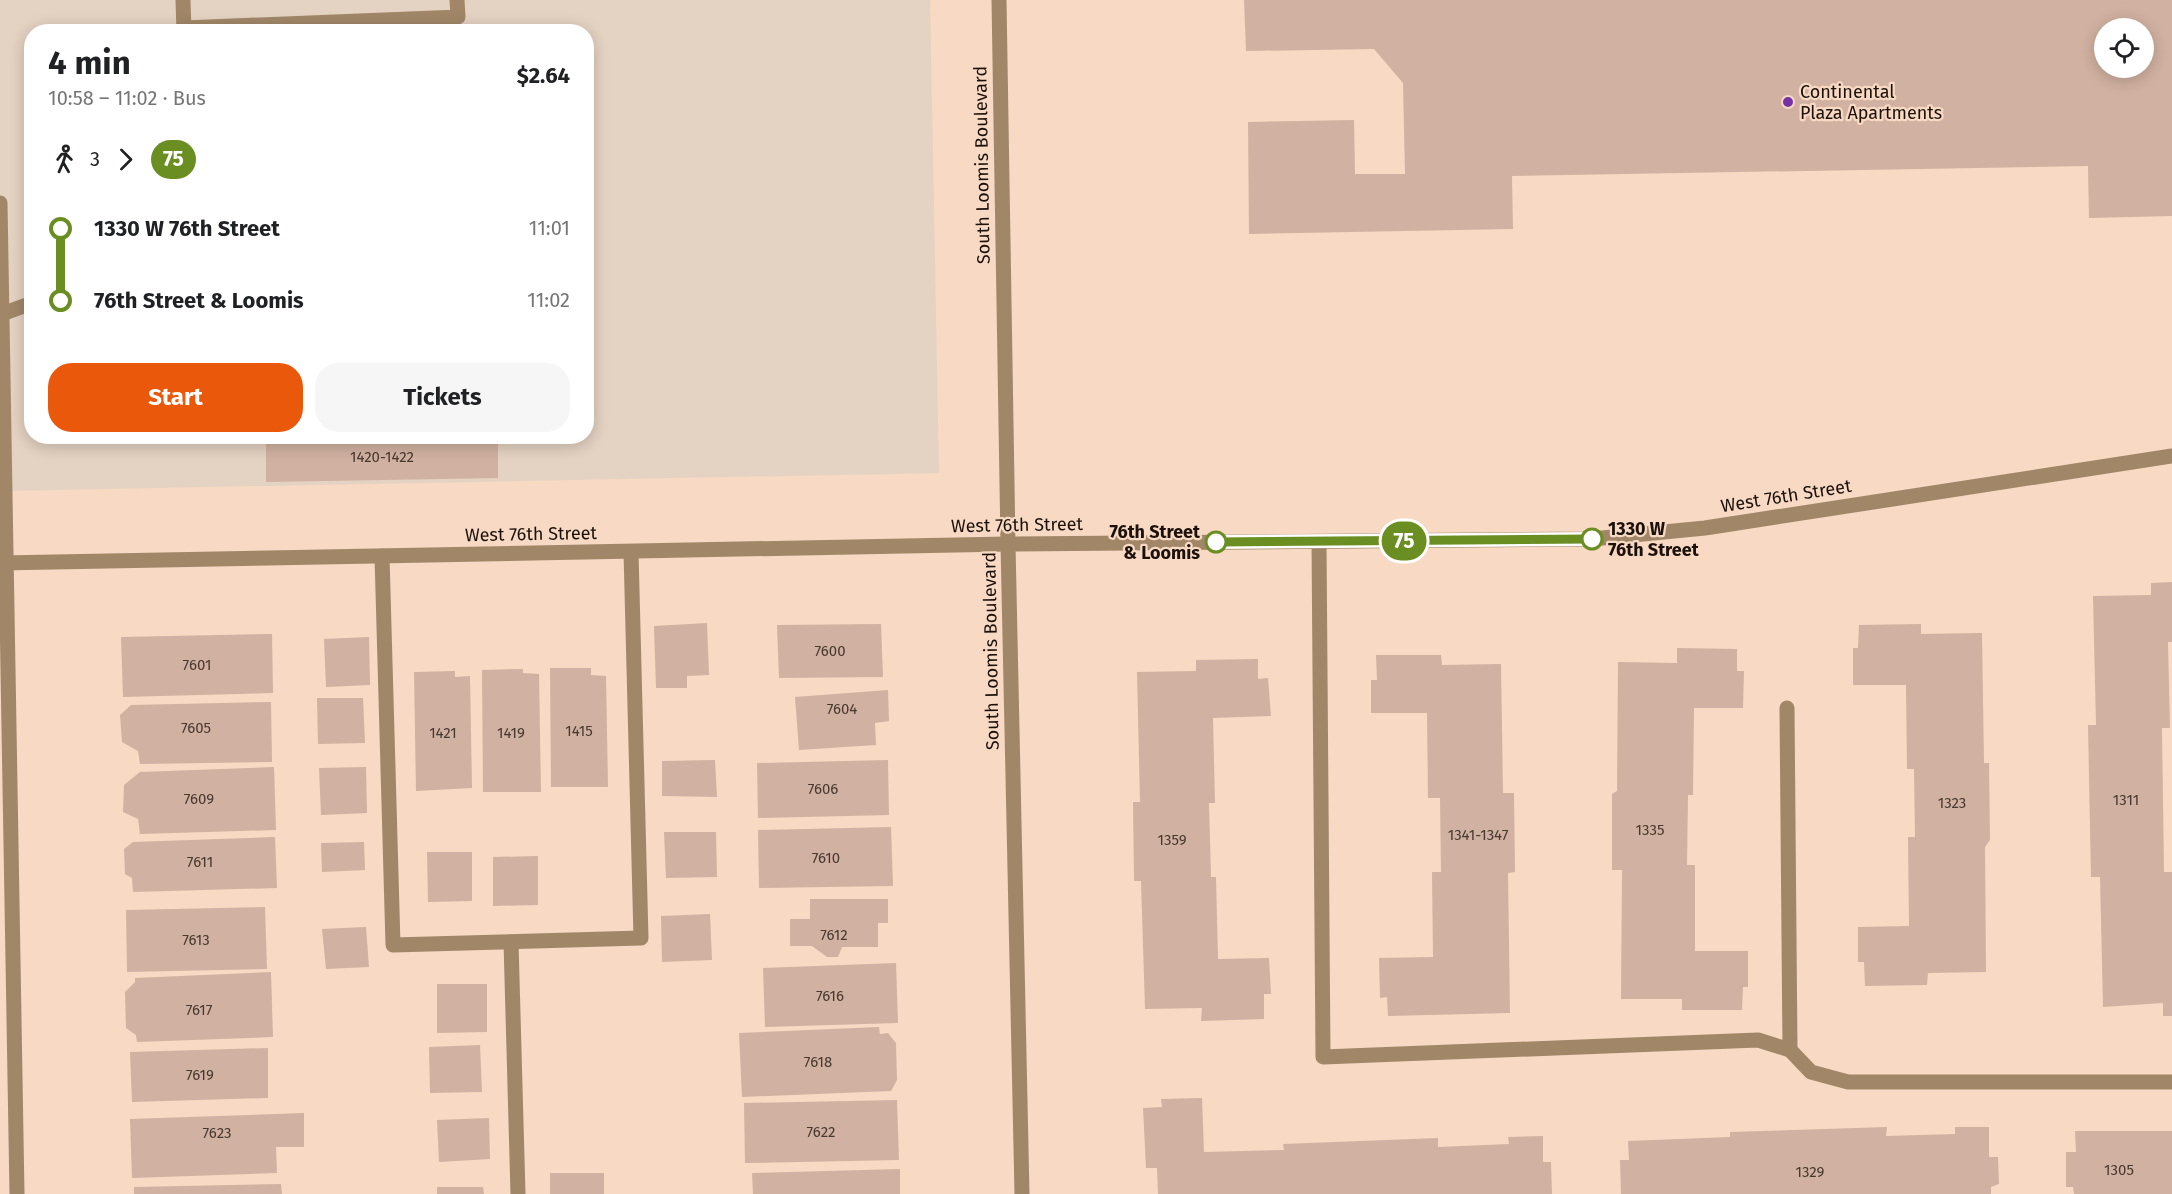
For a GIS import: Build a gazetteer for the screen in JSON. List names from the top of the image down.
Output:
{
  "streets": {
    "street": ["South Loomis Boulevard", "West 76th Street"]
  },
  "crossings": [
    ["South Loomis Boulevard", "West 76th Street"]
  ],
  "places": ["Continental Plaza Apartments", "1330 W 76th Street", "76th Street & Loomis"],
  "lines": ["bus line 75"],
  "house_numbers": [
    "1420-1422",
    "7600",
    "7601",
    "7604",
    "7605",
    "1415",
    "1421",
    "1419",
    "7606",
    "7609",
    "1311",
    "1323",
    "1335",
    "1341-1347",
    "1359",
    "7610",
    "7611",
    "7612",
    "7613",
    "7616",
    "7617",
    "7618",
    "7619",
    "7622",
    "7623",
    "1305",
    "1329"
  ],
  "page": {
    "on_map": "75",
    "heading": ["4 min", "10:58 – 11:02 · Bus", "$2.64"],
    "legs": ["3", "75"],
    "list": [
      {
        "name": "1330 W 76th Street",
        "value": "11:01"
      },
      {
        "name": "76th Street & Loomis",
        "value": "11:02"
      }
    ],
    "buttons": ["Start", "Tickets"]
  }
}
